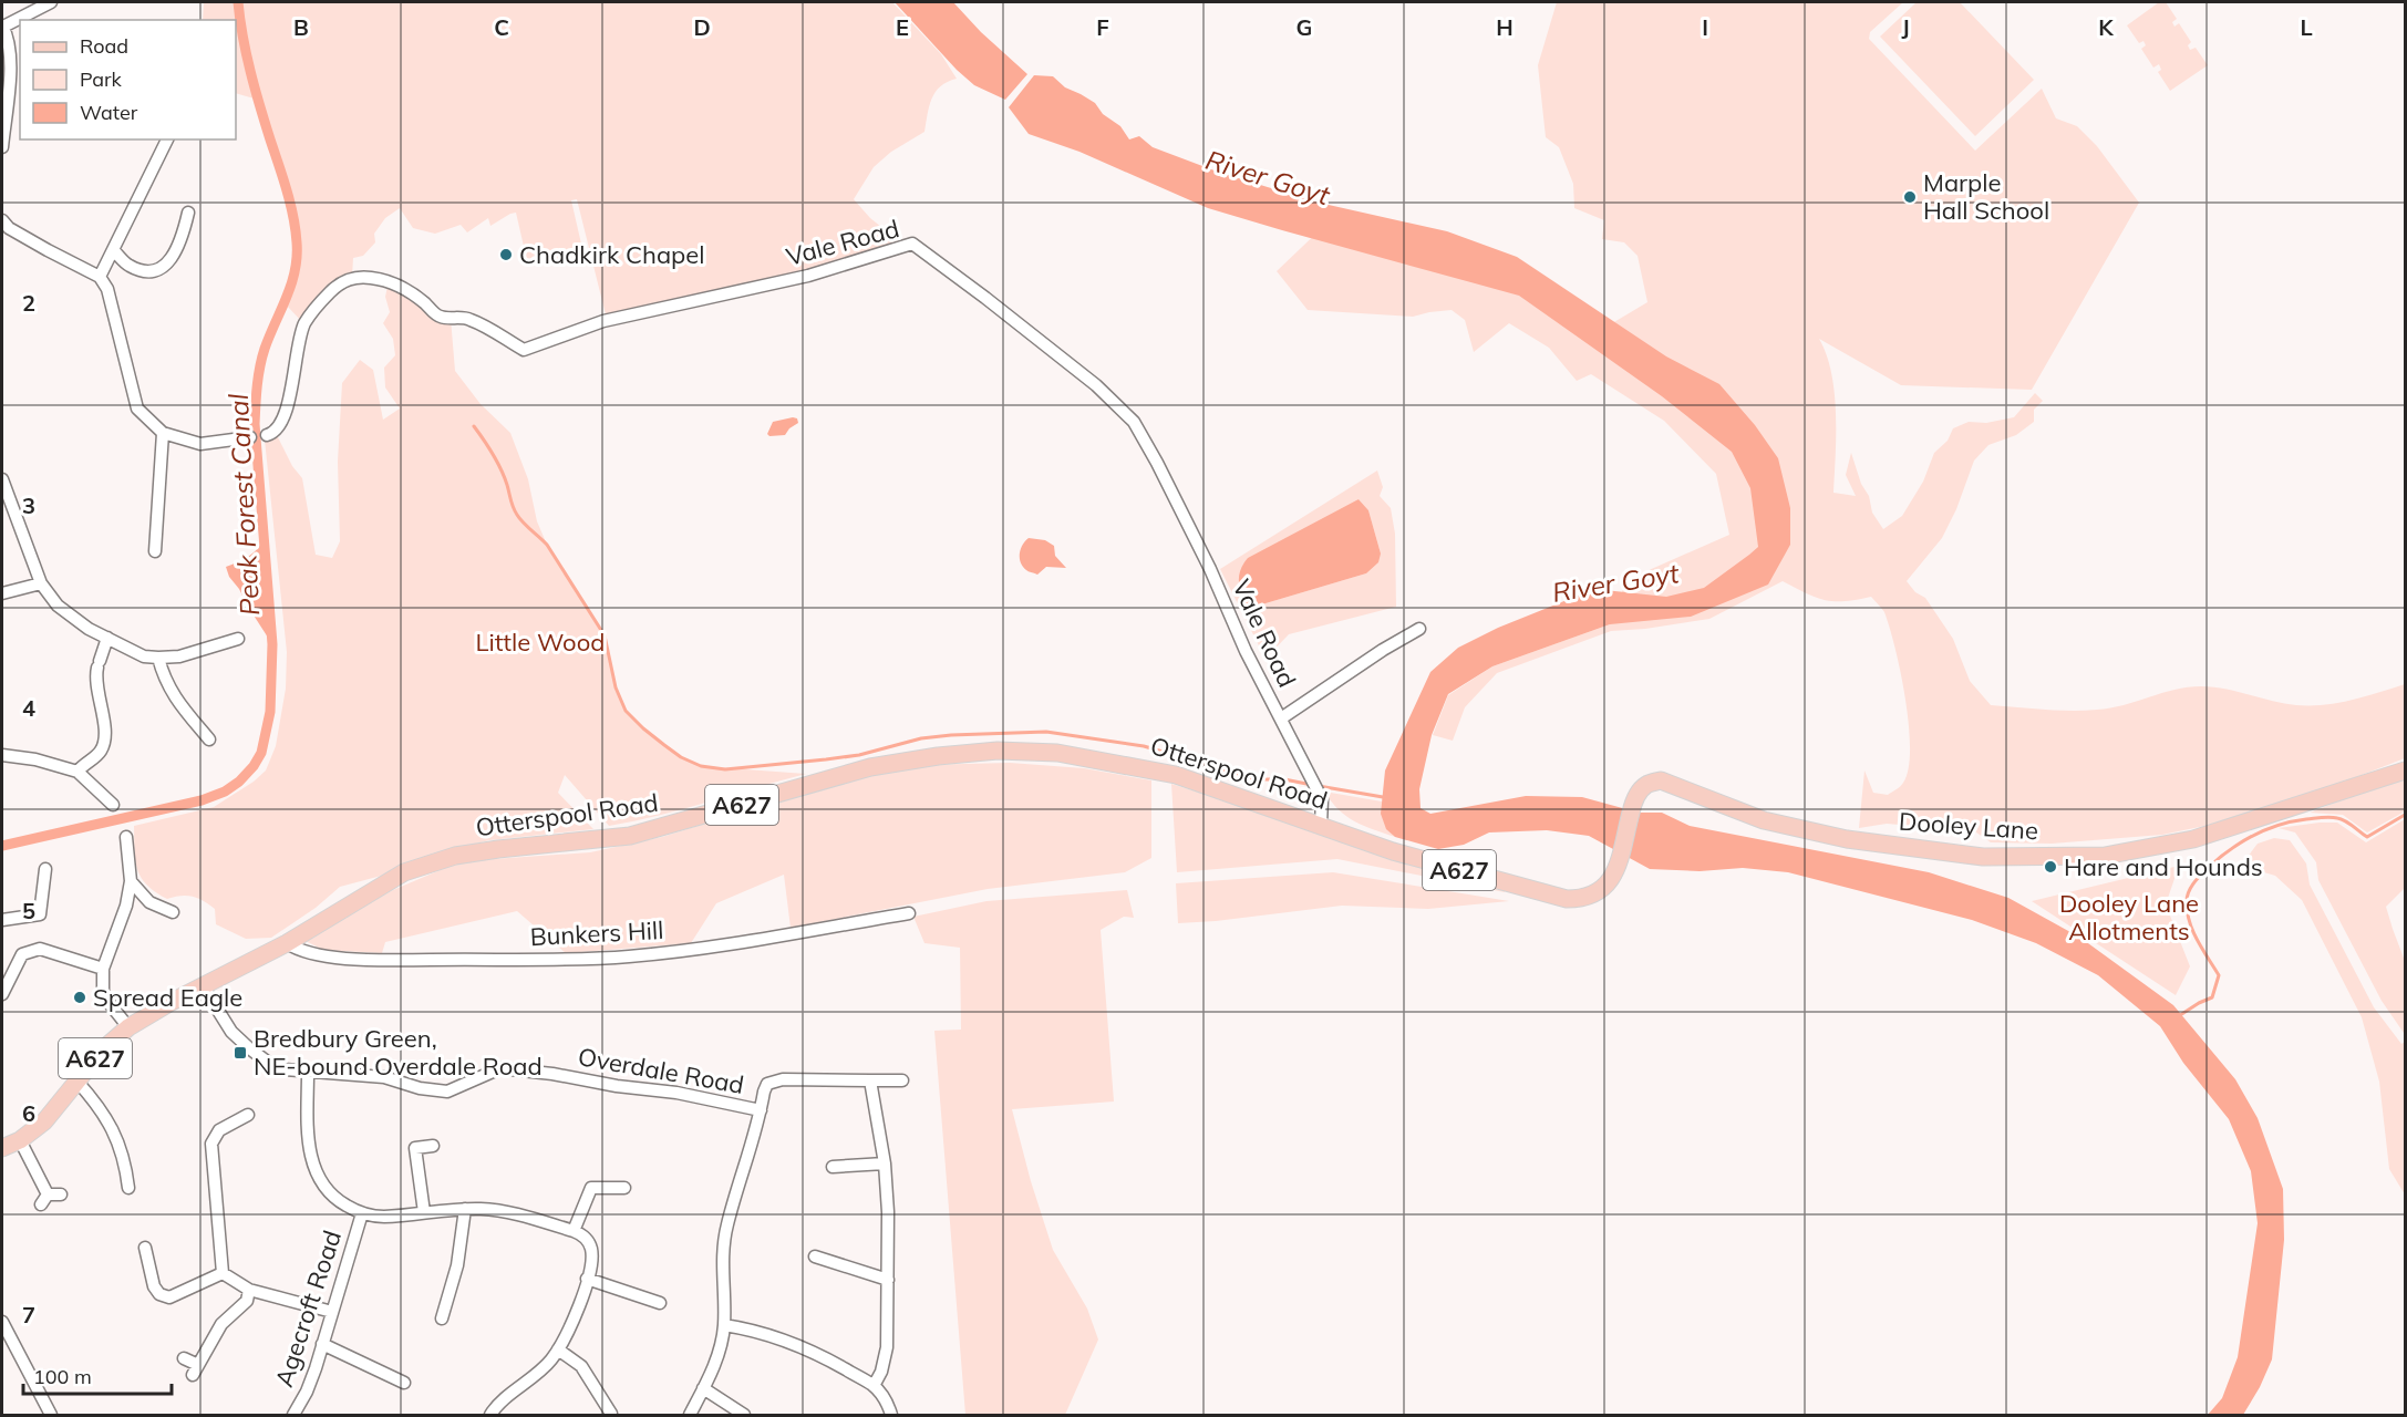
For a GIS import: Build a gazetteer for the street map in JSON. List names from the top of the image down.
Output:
{
  "streets": {
    "main road": ["Otterspool Road", "A627", "Dooley Lane"],
    "street": [
      "Vale Road",
      "Bunkers Hill",
      "Overdale Road",
      "Agecroft Road"
    ]
  },
  "crossings": [
    ["Vale Road", "Otterspool Road"],
    ["Otterspool Road", "A627"],
    ["Otterspool Road", "Dooley Lane"],
    ["Otterspool Road", "Bunkers Hill"],
    ["A627", "Bunkers Hill"],
    ["A627", "Overdale Road"]
  ],
  "water": ["River Goyt", "Peak Forest Canal"],
  "parks": ["Little Wood", "Dooley Lane Allotments"],
  "places": {
    "other": [
      "Marple Hall School",
      "Chadkirk Chapel",
      "Hare and Hounds",
      "Spread Eagle"
    ],
    "transit": ["Bredbury Green, NE-bound Overdale Road"]
  },
  "legend": ["Road", "Park", "Water"],
  "scale_bar": "100 m",
  "grid": {
    "columns": [
      "B",
      "C",
      "D",
      "E",
      "F",
      "G",
      "H",
      "I",
      "J",
      "K",
      "L"
    ],
    "rows": [
      "2",
      "3",
      "4",
      "5",
      "6",
      "7"
    ]
  }
}
